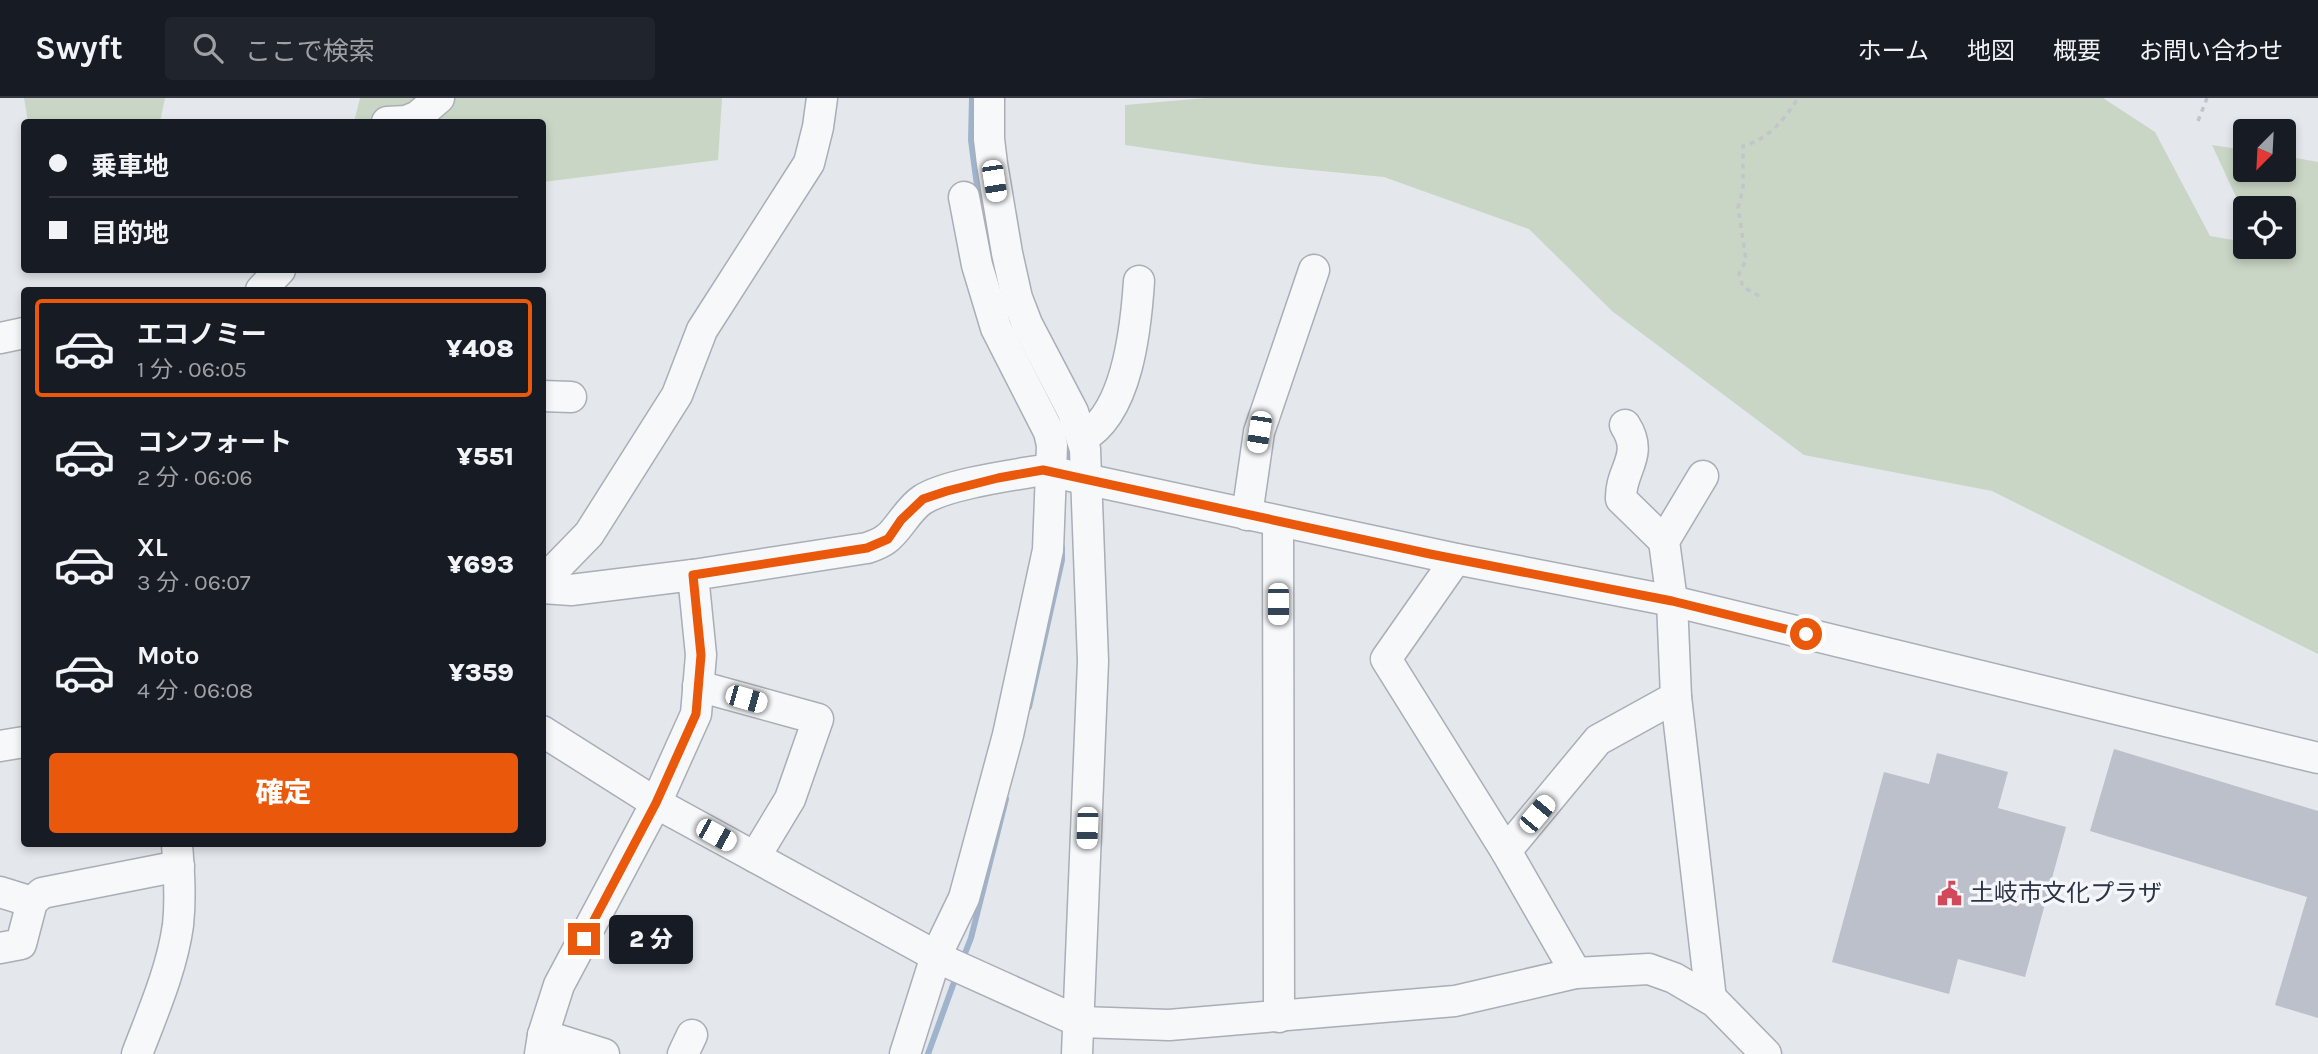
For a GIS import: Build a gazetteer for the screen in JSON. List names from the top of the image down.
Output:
{
  "places": {
    "public building": ["土岐市文化プラザ"]
  },
  "north": "bottom left",
  "page": {
    "header": "Swyft",
    "search": "ここで検索",
    "nav": [
      "ホーム",
      "地図",
      "概要",
      "お問い合わせ"
    ],
    "banner": ["乗車地", "目的地"],
    "list": [
      {
        "name": "エコノミー",
        "note": "1 分 · 06:05",
        "value": "¥408"
      },
      {
        "name": "コンフォート",
        "note": "2 分 · 06:06",
        "value": "¥551"
      },
      {
        "name": "XL",
        "note": "3 分 · 06:07",
        "value": "¥693"
      },
      {
        "name": "Moto",
        "note": "4 分 · 06:08",
        "value": "¥359"
      }
    ],
    "buttons": "確定",
    "bubble": "2 分"
  }
}
